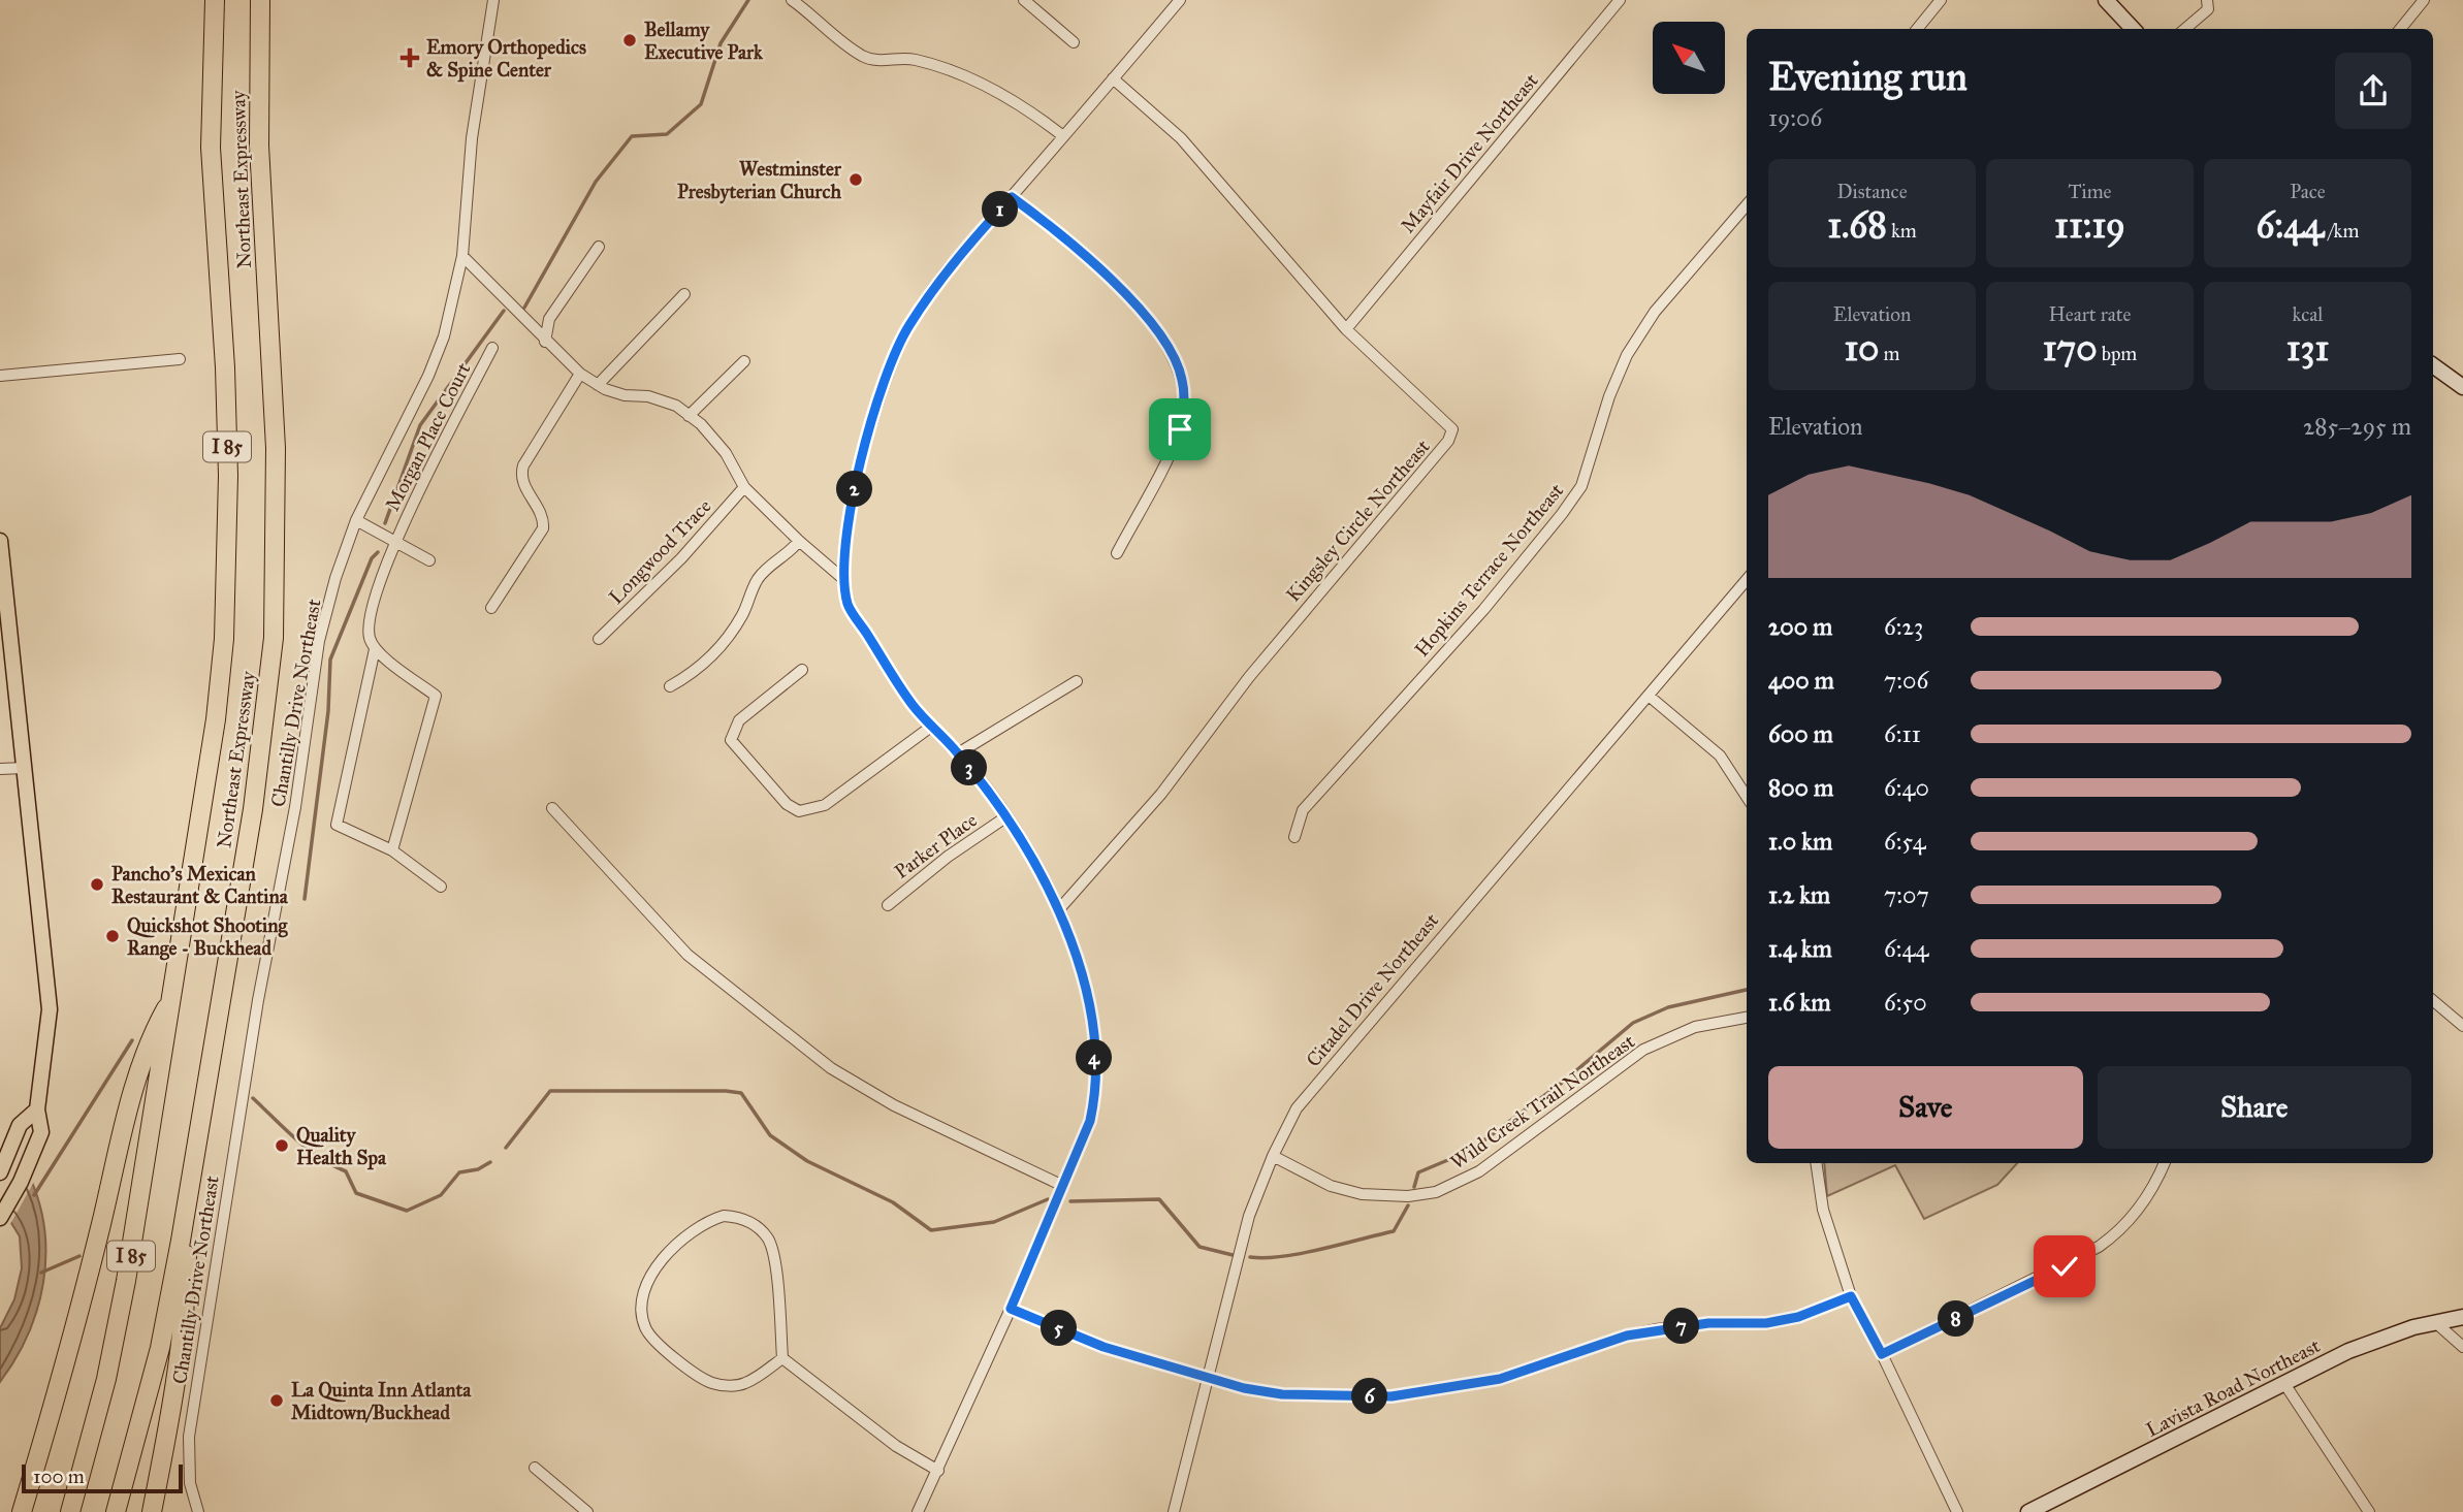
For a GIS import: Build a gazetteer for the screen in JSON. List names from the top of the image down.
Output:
{
  "streets": {
    "highway": ["Northeast Expressway", "I 85"],
    "main road": ["Lavista Road Northeast"],
    "street": [
      "Mayfair Drive Northeast",
      "Morgan Place Court",
      "Kingsley Circle Northeast",
      "Longwood Trace",
      "Hopkins Terrace Northeast",
      "Chantilly Drive Northeast",
      "Parker Place",
      "Citadel Drive Northeast",
      "Wild Creek Trail Northeast"
    ]
  },
  "crossings": [
    ["Mayfair Drive Northeast", "Kingsley Circle Northeast"],
    ["Morgan Place Court", "Chantilly Drive Northeast"],
    ["Citadel Drive Northeast", "Wild Creek Trail Northeast"]
  ],
  "places": {
    "other": [
      "Bellamy Executive Park",
      "Westminster Presbyterian Church",
      "Pancho's Mexican Restaurant & Cantina",
      "Quickshot Shooting Range - Buckhead",
      "Quality Health Spa",
      "La Quinta Inn Atlanta Midtown/Buckhead"
    ],
    "health": ["Emory Orthopedics & Spine Center"]
  },
  "scale_bar": "100 m",
  "north": "top left",
  "page": {
    "heading": ["Evening run", "19:06"],
    "stats": [
      ["Distance", "1.68 km"],
      ["Time", "11:19"],
      ["Pace", "6:44 /km"],
      ["Elevation", "10 m"],
      ["Heart rate", "170 bpm"],
      ["kcal", "131"]
    ],
    "pins": [
      "1",
      "2",
      "3",
      "4",
      "8",
      "7",
      "5",
      "6"
    ],
    "chart": ["Elevation", "285–295 m"],
    "list": [
      {
        "name": "200 m",
        "note": "6:23"
      },
      {
        "name": "400 m",
        "note": "7:06"
      },
      {
        "name": "600 m",
        "note": "6:11"
      },
      {
        "name": "800 m",
        "note": "6:40"
      },
      {
        "name": "1.0 km",
        "note": "6:54"
      },
      {
        "name": "1.2 km",
        "note": "7:07"
      },
      {
        "name": "1.4 km",
        "note": "6:44"
      },
      {
        "name": "1.6 km",
        "note": "6:50"
      }
    ],
    "buttons": ["Save", "Share"],
    "scale": "100 m"
  }
}
